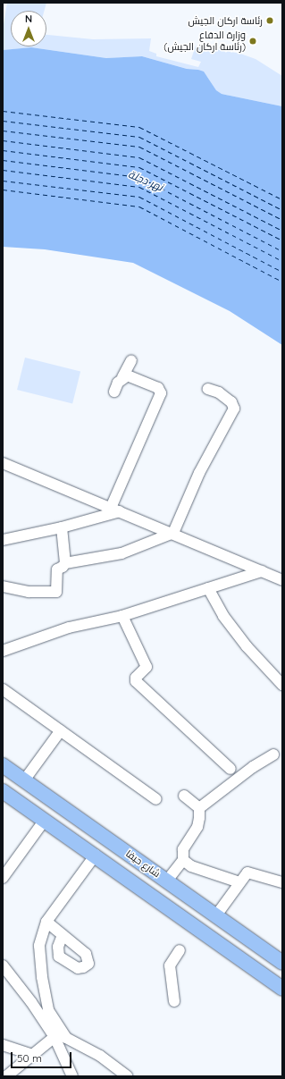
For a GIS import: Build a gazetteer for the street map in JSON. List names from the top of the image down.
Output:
{
  "streets": {
    "main road": ["شارع حيفا"]
  },
  "water": ["نهر دجلة"],
  "places": ["رئاسة اركان الجيش", "وزارة الدفاع (رئاسة اركان الجيش)"],
  "scale_bar": "50 m",
  "north": "top"
}
